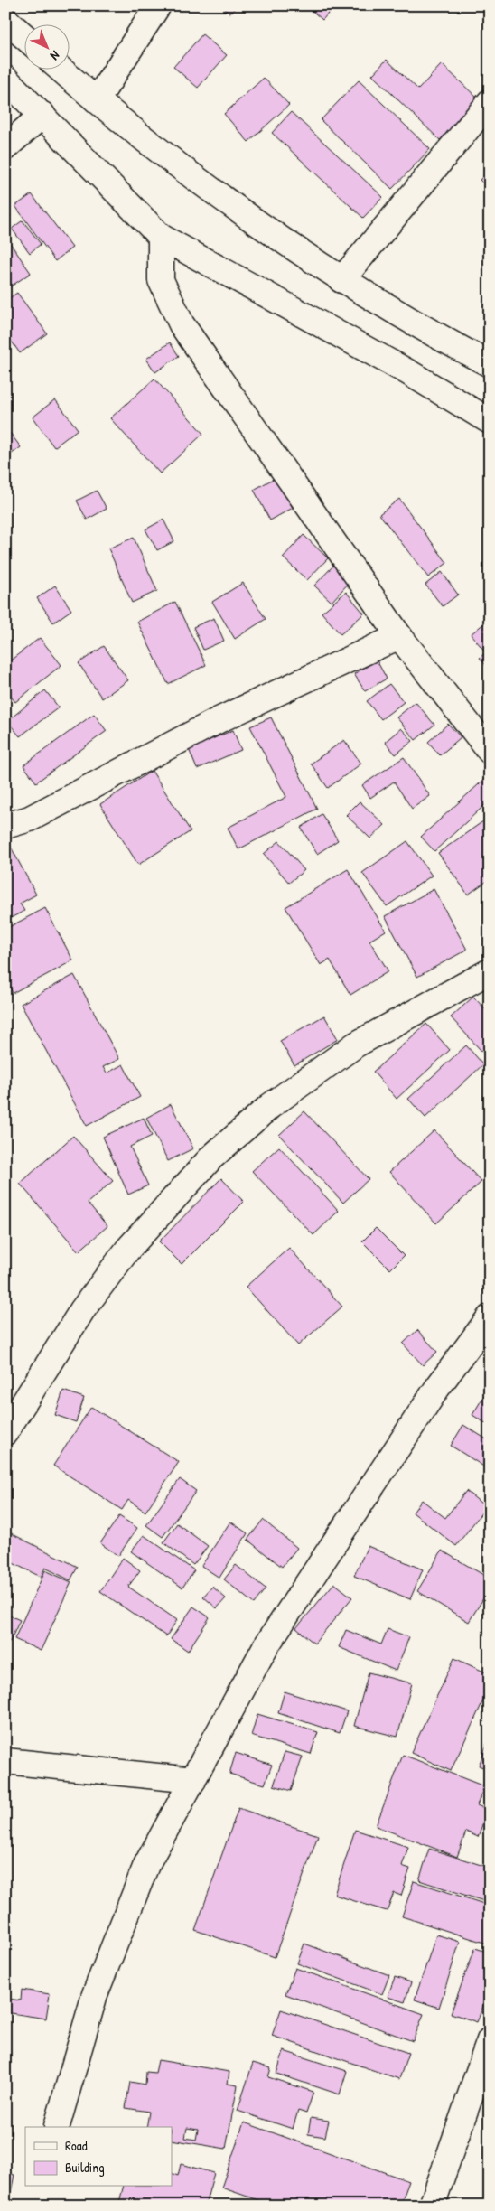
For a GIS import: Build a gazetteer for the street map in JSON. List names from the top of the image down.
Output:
{
  "legend": ["Road", "Building"],
  "north": "bottom right"
}
